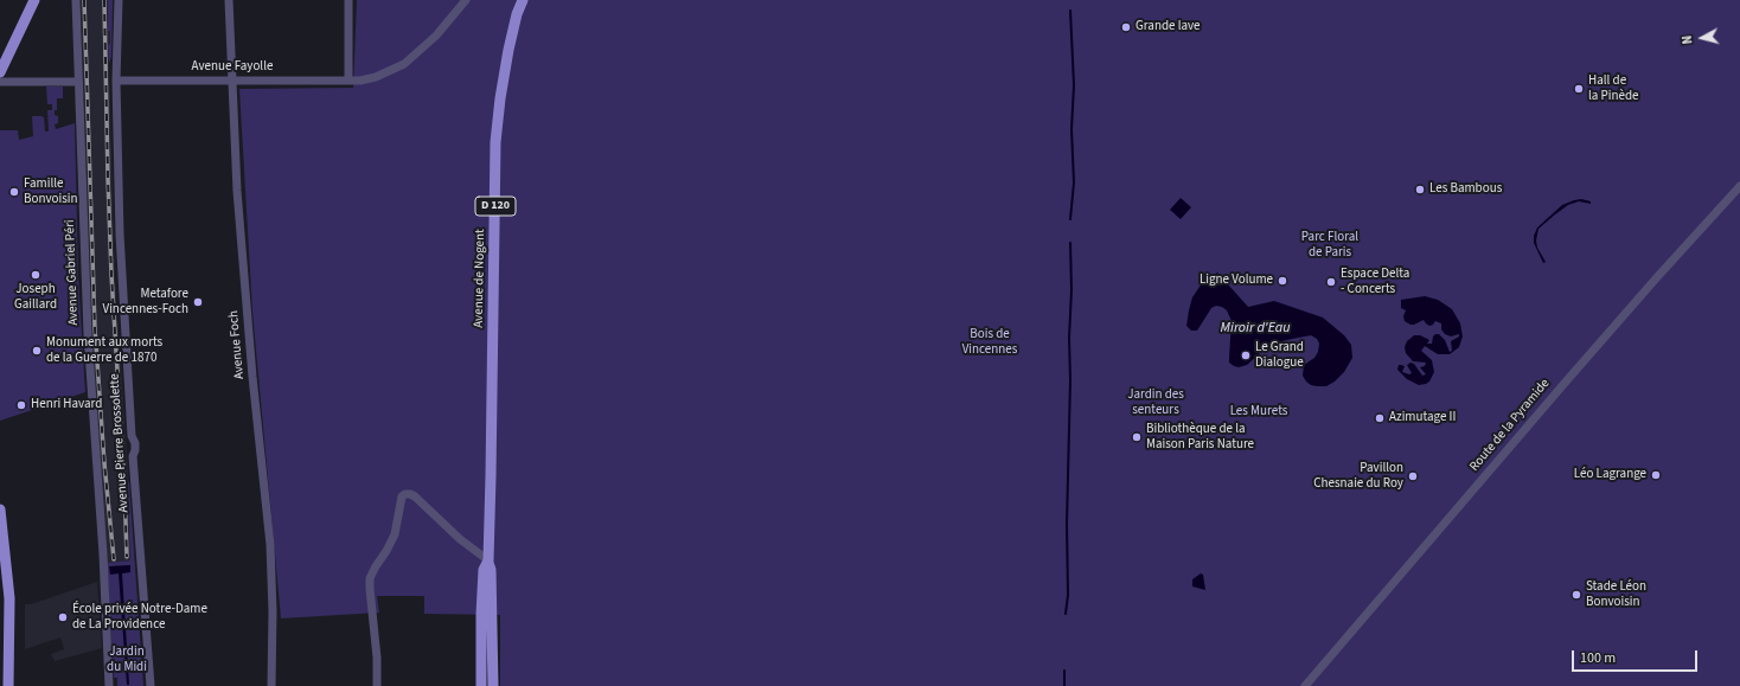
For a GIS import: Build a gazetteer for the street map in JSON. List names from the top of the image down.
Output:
{
  "streets": {
    "main road": ["D 120", "Avenue de Nogent"],
    "street": [
      "Avenue Fayolle",
      "Avenue Gabriel Péri",
      "Avenue Foch",
      "Route de la Pyramide",
      "Avenue Pierre Brossolette"
    ]
  },
  "crossings": [
    ["Avenue Fayolle", "Avenue Foch"],
    ["Avenue Fayolle", "Avenue Pierre Brossolette"]
  ],
  "water": ["Miroir d'Eau"],
  "parks": [
    "Parc Floral de Paris",
    "Bois de Vincennes",
    "Jardin des senteurs",
    "Les Murets",
    "Jardin du Midi"
  ],
  "places": [
    "Grande lave",
    "Hall de la Pinède",
    "Les Bambous",
    "Famille Bonvoisin",
    "Joseph Gaillard",
    "Ligne Volume",
    "Espace Delta - Concerts",
    "Metafore Vincennes-Foch",
    "Monument aux morts de la Guerre de 1870",
    "Le Grand Dialogue",
    "Henri Havard",
    "Azimutage II",
    "Bibliothèque de la Maison Paris Nature",
    "Léo Lagrange",
    "Pavillon Chesnaie du Roy",
    "Stade Léon Bonvoisin",
    "École privée Notre-Dame de La Providence"
  ],
  "scale_bar": "100 m",
  "north": "left"
}
